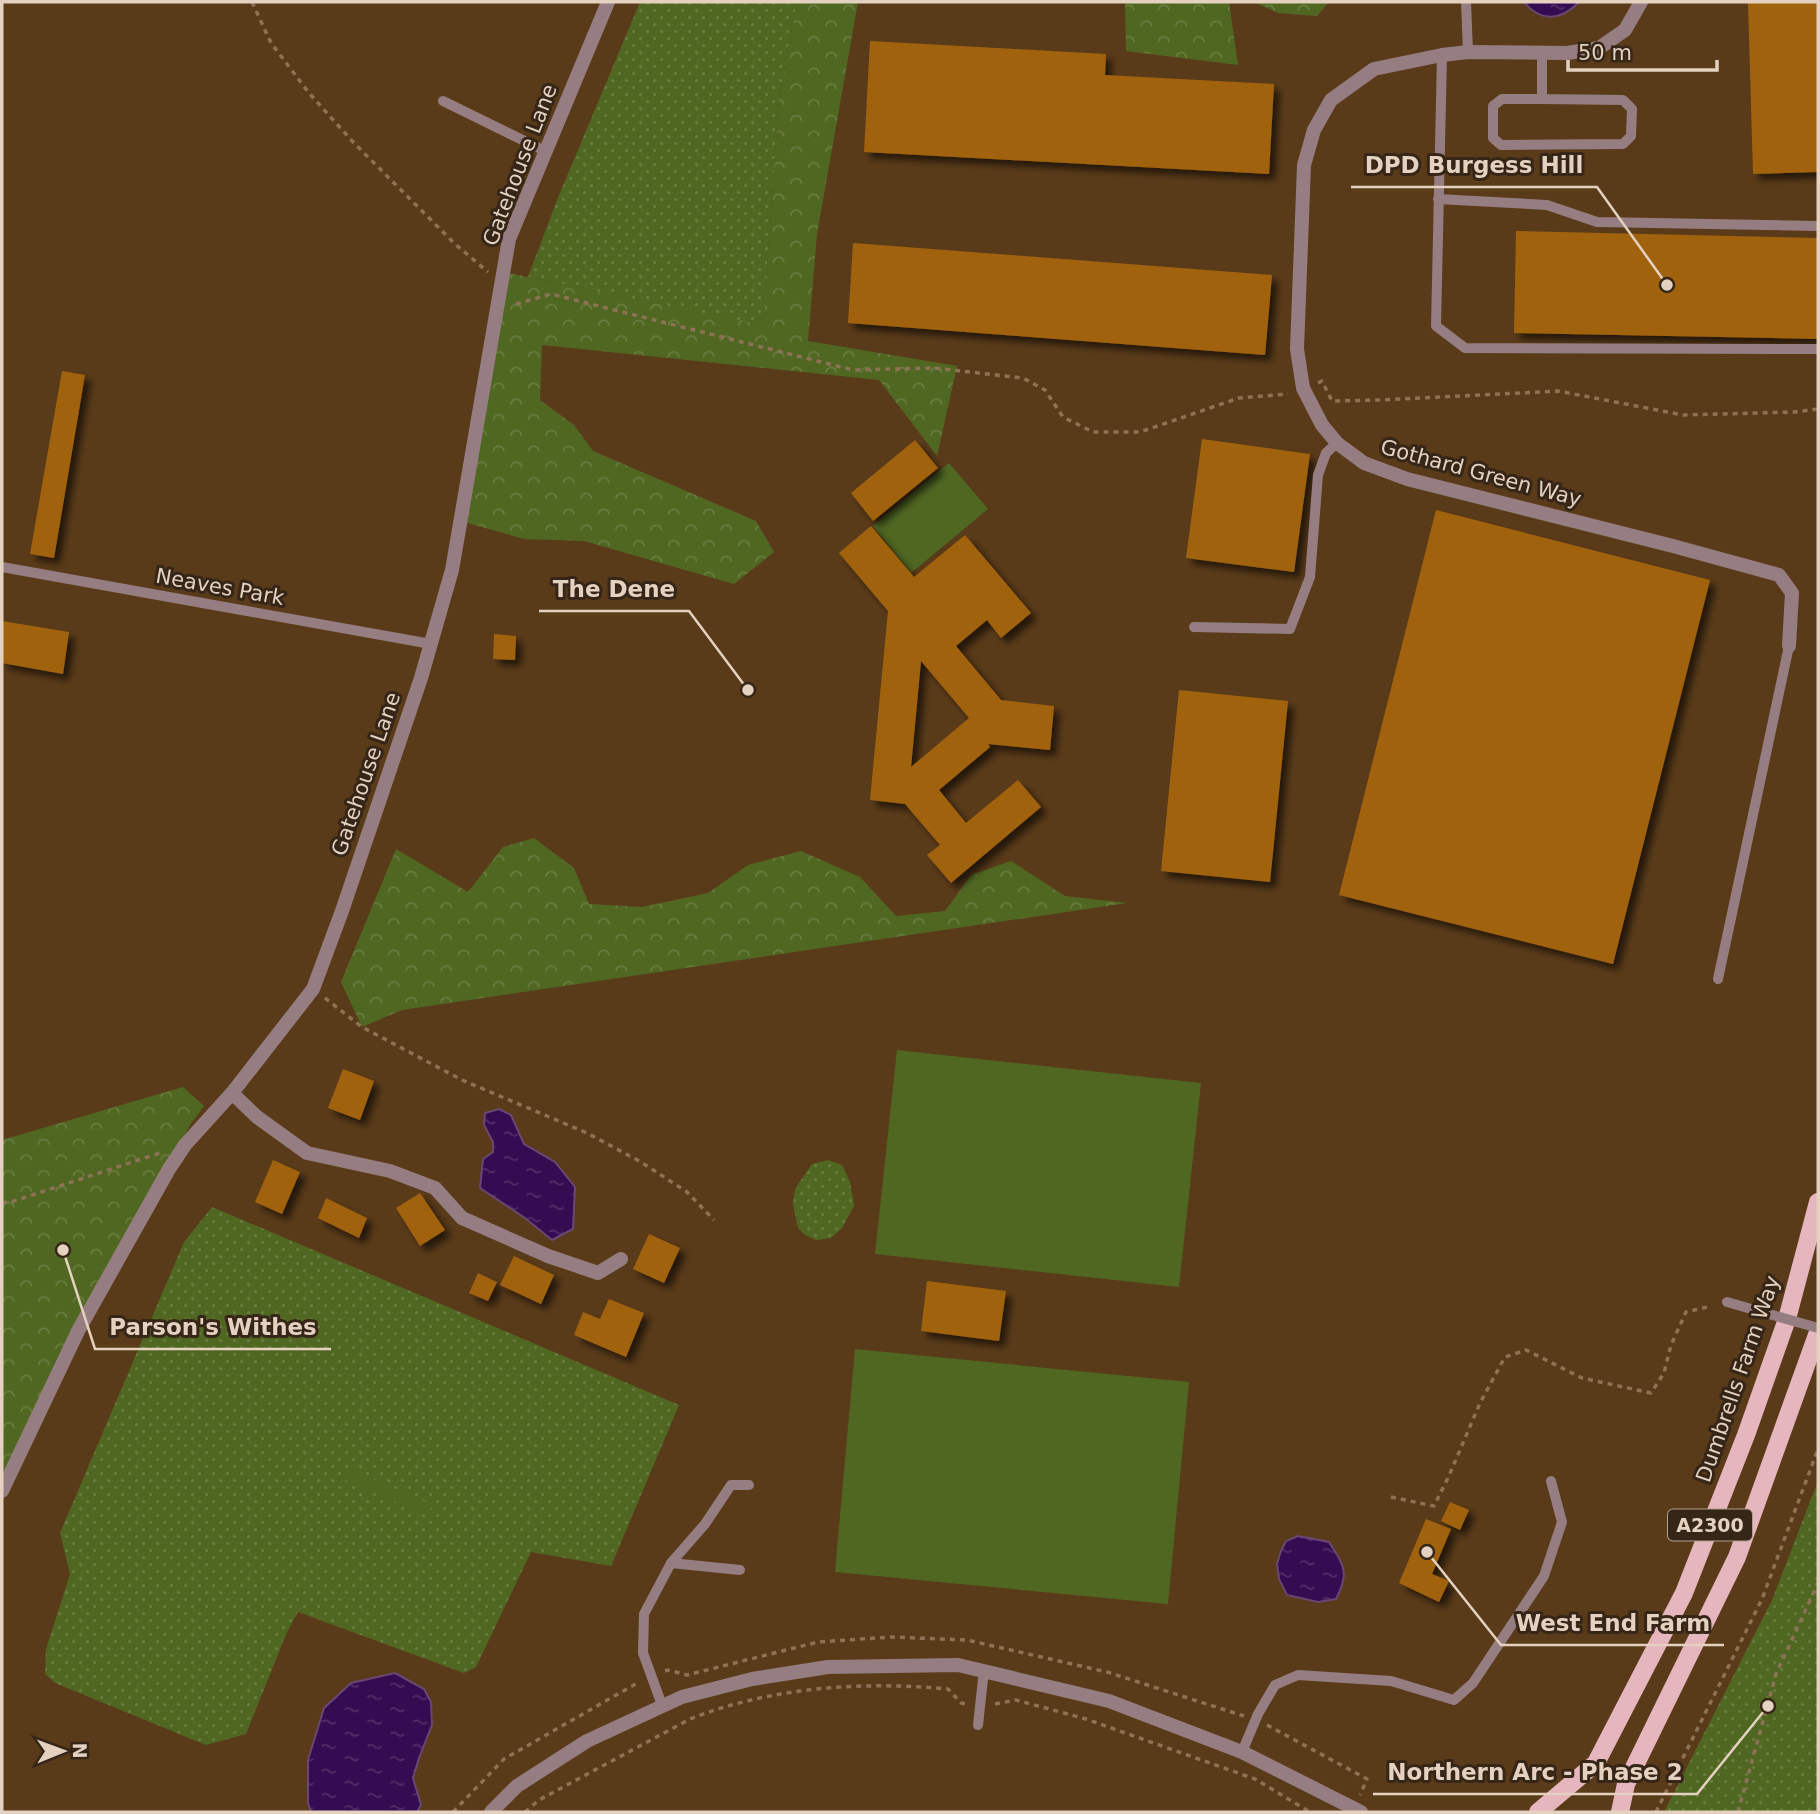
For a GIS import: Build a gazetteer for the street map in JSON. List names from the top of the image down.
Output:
{
  "streets": {
    "main road": ["Dumbrells Farm Way", "A2300"],
    "street": ["Gatehouse Lane", "Gothard Green Way"],
    "lane": ["Neaves Park"]
  },
  "crossings": [
    ["Gatehouse Lane", "Neaves Park"]
  ],
  "places": [
    "DPD Burgess Hill",
    "The Dene",
    "Parson's Withes",
    "West End Farm",
    "Northern Arc - Phase 2"
  ],
  "scale_bar": "50 m",
  "north": "right"
}
